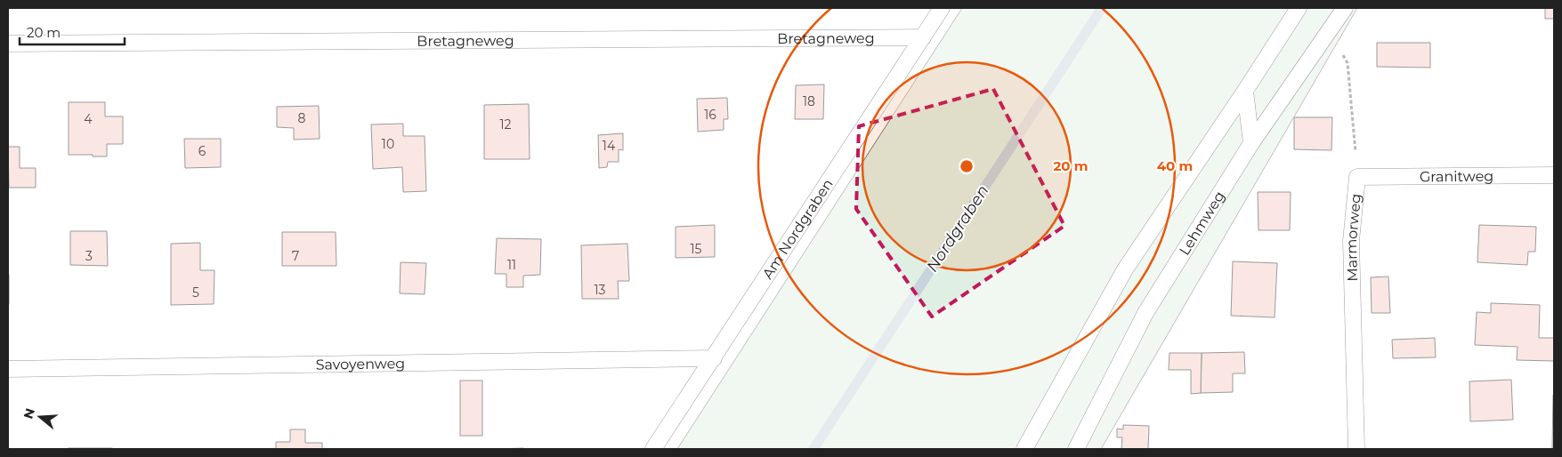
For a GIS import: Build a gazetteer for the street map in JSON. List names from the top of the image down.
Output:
{
  "streets": {
    "lane": [
      "Bretagneweg",
      "Granitweg",
      "Lehmweg",
      "Am Nordgraben",
      "Marmorweg",
      "Savoyenweg"
    ]
  },
  "crossings": [
    ["Bretagneweg", "Am Nordgraben"],
    ["Granitweg", "Marmorweg"],
    ["Lehmweg", "Marmorweg"],
    ["Am Nordgraben", "Savoyenweg"]
  ],
  "water": ["Nordgraben"],
  "house_numbers": [
    "18",
    "16",
    "8",
    "4",
    "12",
    "10",
    "14",
    "6",
    "15",
    "3",
    "7",
    "11",
    "13",
    "5"
  ],
  "scale_bar": "20 m",
  "north": "left",
  "rings": ["20 m", "40 m"]
}
